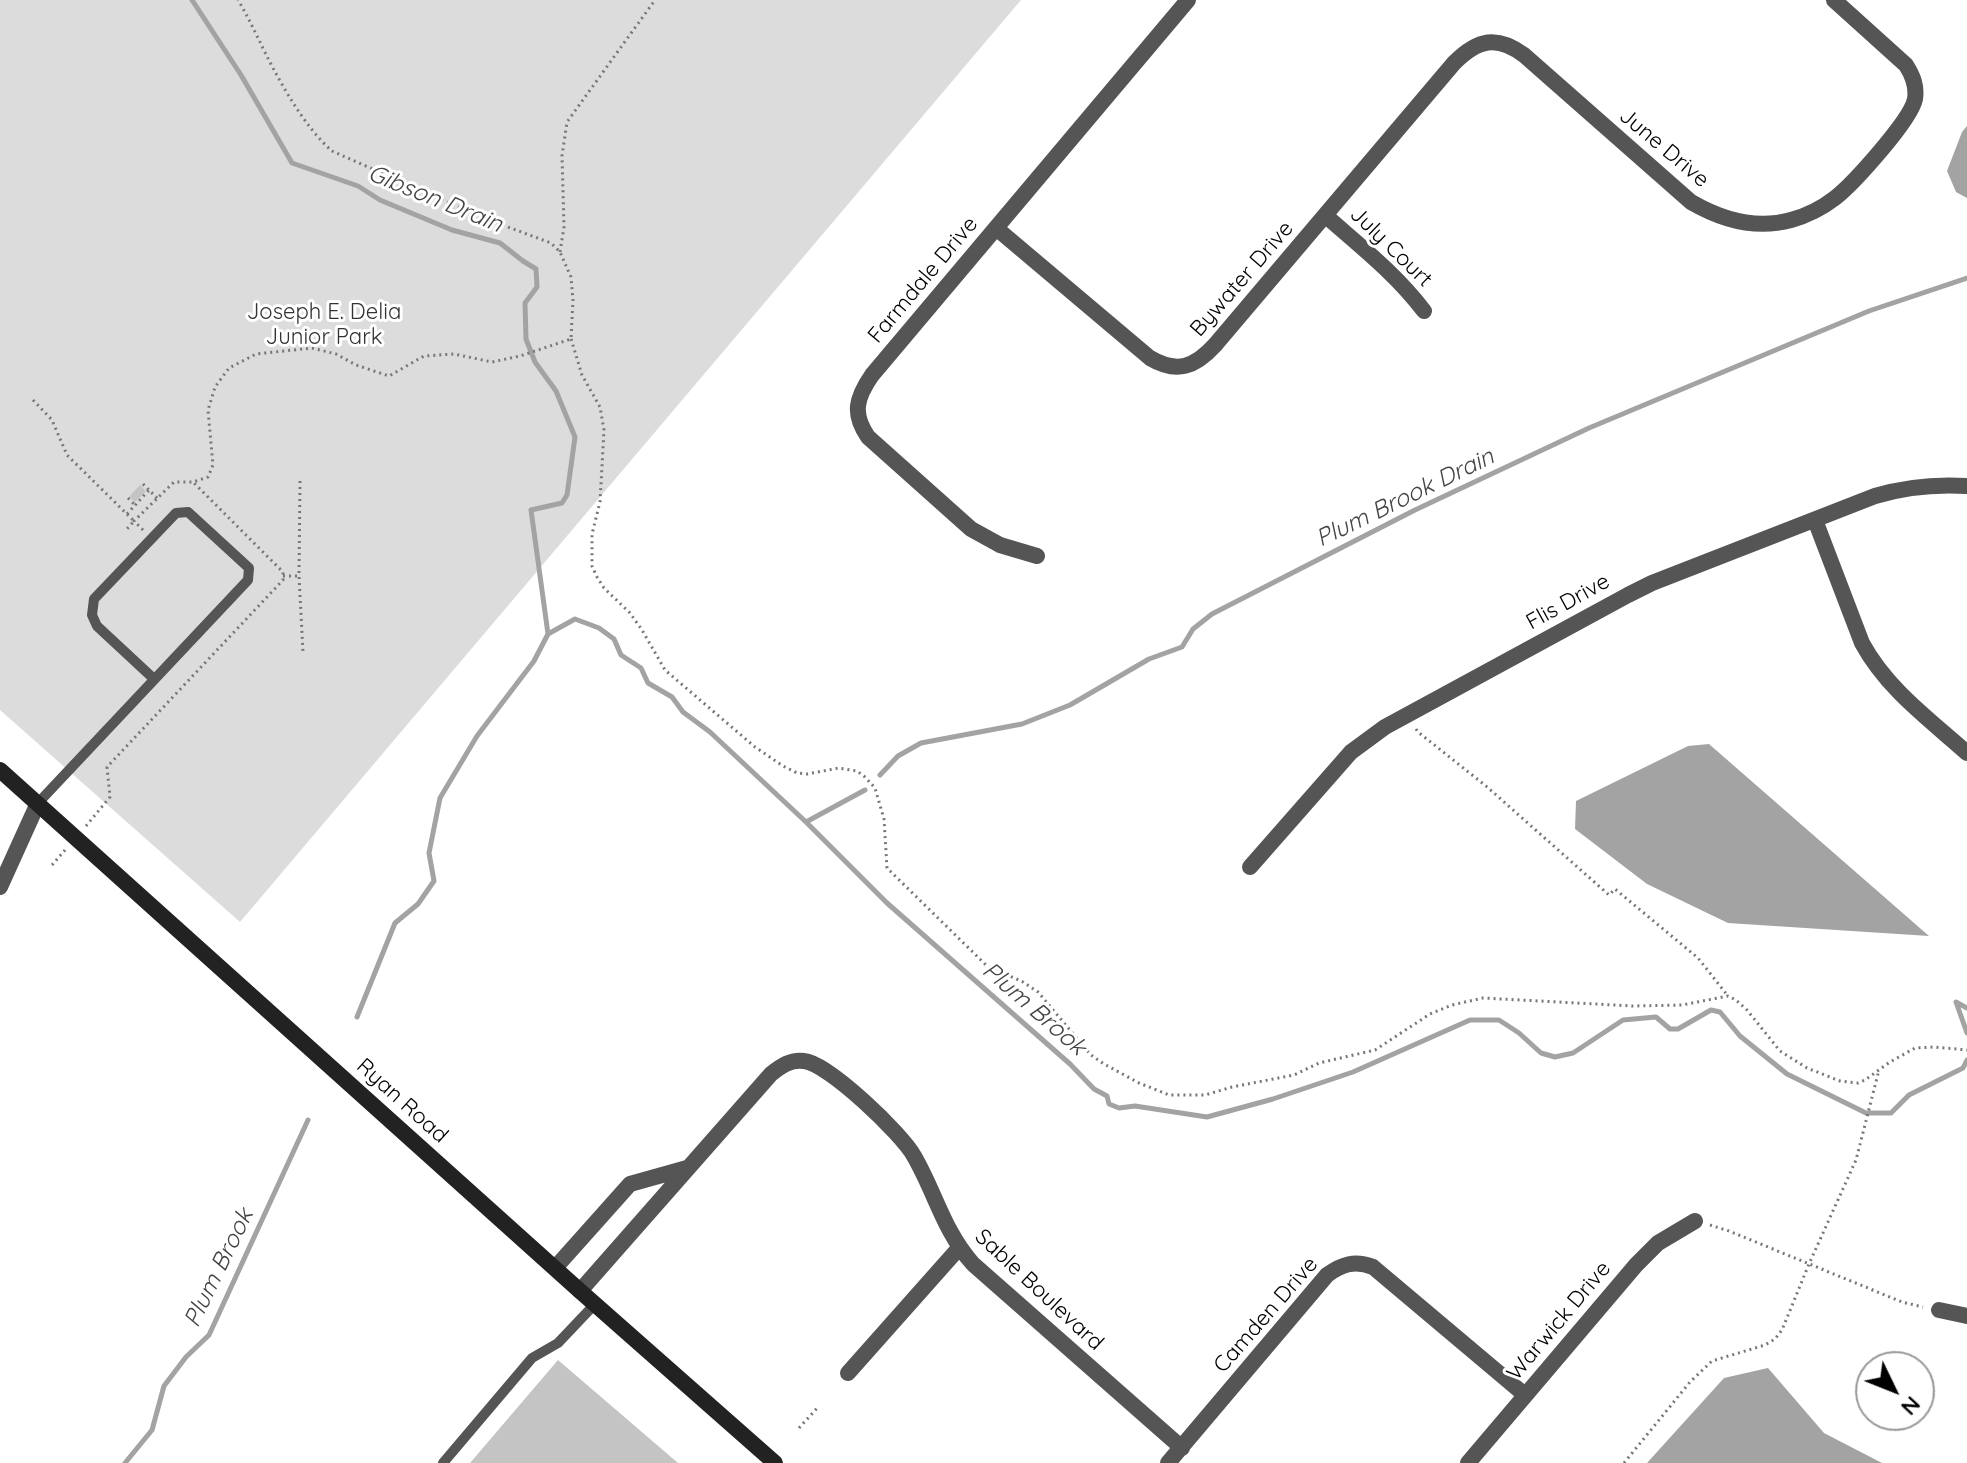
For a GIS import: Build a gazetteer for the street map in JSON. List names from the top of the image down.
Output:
{
  "streets": {
    "main road": ["Ryan Road"],
    "street": [
      "June Drive",
      "July Court",
      "Bywater Drive",
      "Farmdale Drive",
      "Flis Drive",
      "Sable Boulevard",
      "Camden Drive",
      "Warwick Drive"
    ]
  },
  "crossings": [
    ["June Drive", "Bywater Drive"],
    ["July Court", "Bywater Drive"],
    ["Bywater Drive", "Farmdale Drive"],
    ["Ryan Road", "Sable Boulevard"],
    ["Sable Boulevard", "Camden Drive"],
    ["Camden Drive", "Warwick Drive"]
  ],
  "water": ["Gibson Drain", "Plum Brook Drain", "Plum Brook"],
  "parks": ["Joseph E. Delia Junior Park"],
  "north": "bottom right"
}
